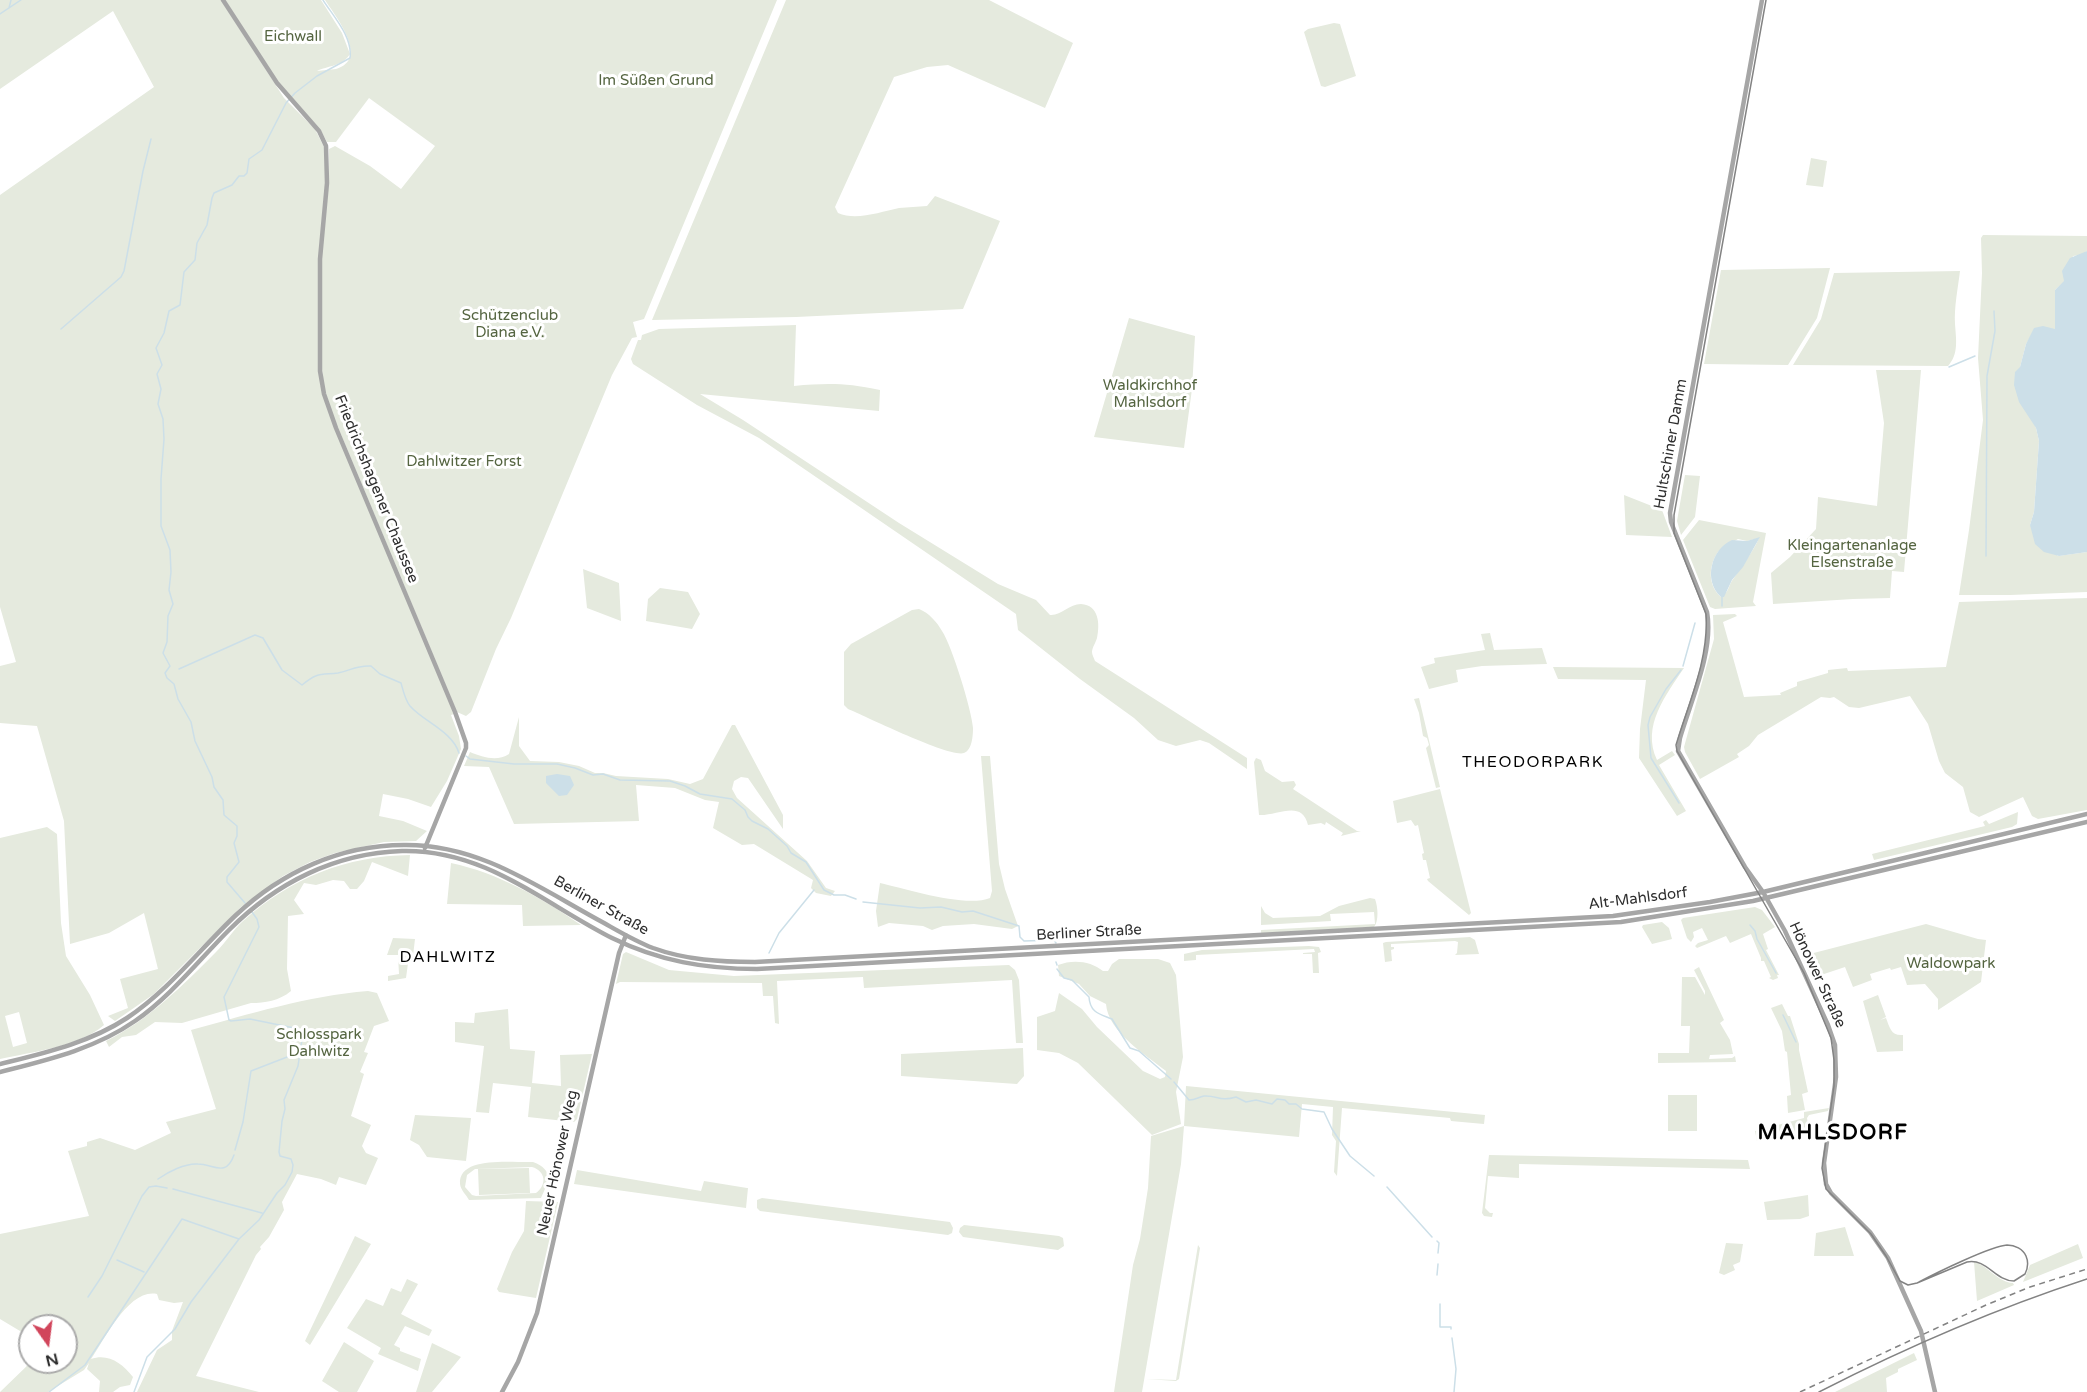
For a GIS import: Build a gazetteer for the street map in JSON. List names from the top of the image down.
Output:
{
  "streets": {
    "main road": [
      "Hultschiner Damm",
      "Friedrichshagener Chaussee",
      "Alt-Mahlsdorf",
      "Berliner Straße",
      "Hönower Straße",
      "Neuer Hönower Weg"
    ]
  },
  "crossings": [
    ["Hultschiner Damm", "Alt-Mahlsdorf"],
    ["Hultschiner Damm", "Hönower Straße"],
    ["Friedrichshagener Chaussee", "Berliner Straße"],
    ["Alt-Mahlsdorf", "Berliner Straße"],
    ["Alt-Mahlsdorf", "Hönower Straße"],
    ["Berliner Straße", "Neuer Hönower Weg"]
  ],
  "districts": ["THEODORPARK", "DAHLWITZ", "MAHLSDORF"],
  "parks": [
    "Eichwall",
    "Im Süßen Grund",
    "Schützenclub Diana e.V.",
    "Waldkirchhof Mahlsdorf",
    "Dahlwitzer Forst",
    "Kleingartenanlage Elsenstraße",
    "Waldowpark",
    "Schlosspark Dahlwitz"
  ],
  "north": "bottom"
}
